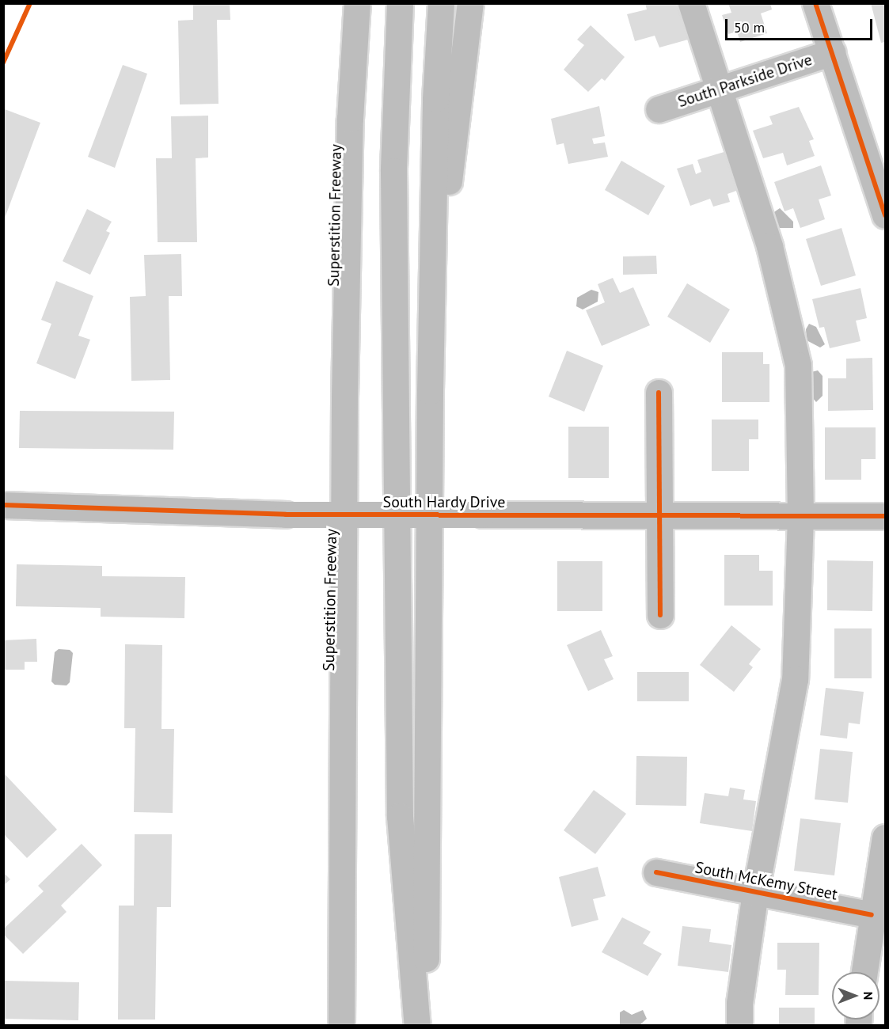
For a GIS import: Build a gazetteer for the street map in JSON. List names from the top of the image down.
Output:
{
  "streets": {
    "main road": [
      "South Parkside Drive",
      "Superstition Freeway",
      "South Hardy Drive",
      "South McKemy Street"
    ]
  },
  "scale_bar": "50 m",
  "north": "right"
}
